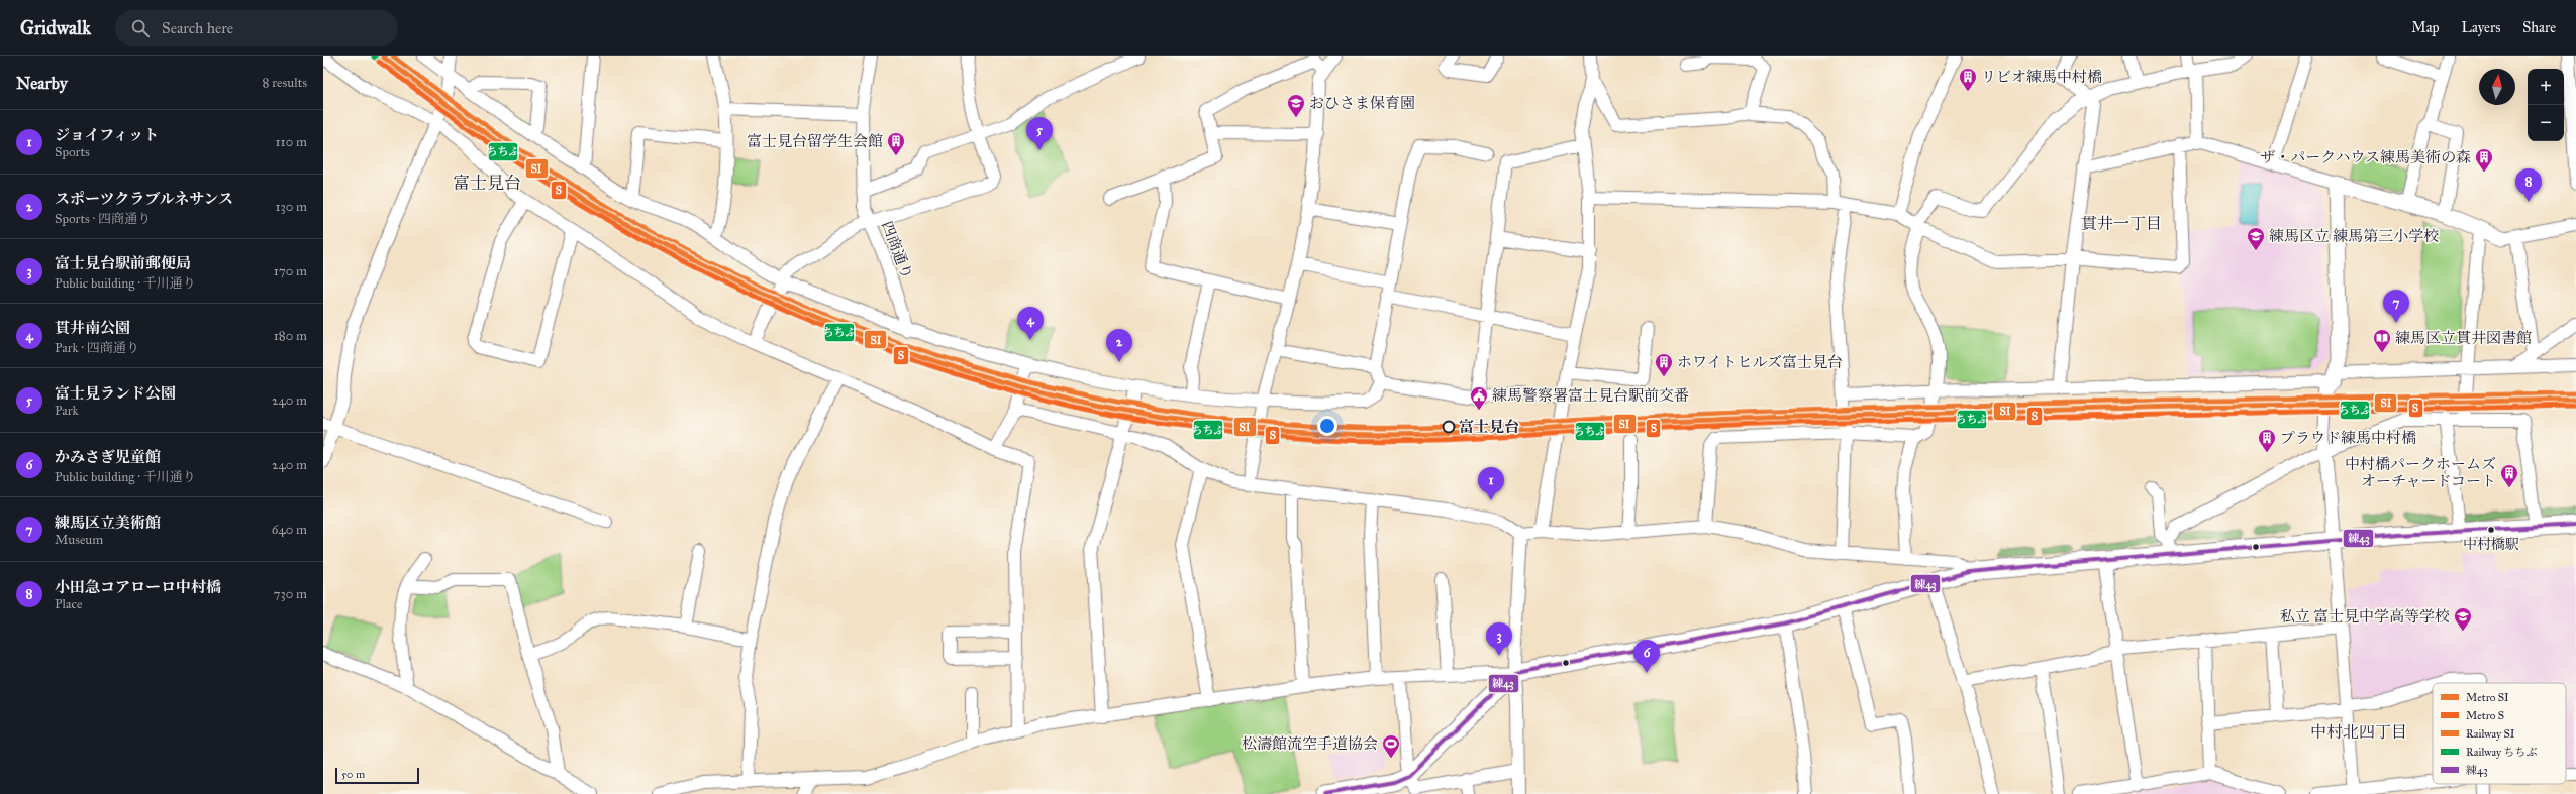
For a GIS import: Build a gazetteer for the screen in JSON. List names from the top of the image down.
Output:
{
  "streets": {
    "street": ["四商通り"]
  },
  "districts": ["富士見台", "貫井一丁目", "中村北四丁目"],
  "places": {
    "building": [
      "リビオ練馬中村橋",
      "富士見台留学生会館",
      "ザ・パークハウス練馬美術の森",
      "ホワイトヒルズ富士見台",
      "プラウド練馬中村橋",
      "中村橋パークホームズ オーチャードコート"
    ],
    "school or university": ["おひさま保育園", "練馬区立 練馬第三小学校", "私立 富士見中学高等学校"],
    "library": ["練馬区立貫井図書館"],
    "public building": ["練馬警察署富士見台駅前交番"],
    "other": ["富士見台", "中村橋駅"],
    "sports": ["松濤館流空手道協会"]
  },
  "lines": [
    "metro line SI",
    "rail line SI",
    "rail line ちちぶ",
    "metro line S",
    "transit line 練43"
  ],
  "legend": [
    "Metro SI",
    "Metro S",
    "Railway SI",
    "Railway ちちぶ",
    "練43"
  ],
  "scale_bar": "50 m",
  "north": "top",
  "page": {
    "header": "Gridwalk",
    "search": "Search here",
    "nav": ["Map", "Layers", "Share"],
    "heading": ["Nearby", "8 results"],
    "map_buttons": ["+", "−"],
    "list": [
      {
        "mark": "1",
        "name": "ジョイフィット",
        "note": "Sports",
        "value": "110 m"
      },
      {
        "mark": "2",
        "name": "スポーツクラブルネサンス",
        "note": "Sports · 四商通り",
        "value": "130 m"
      },
      {
        "mark": "3",
        "name": "富士見台駅前郵便局",
        "note": "Public building · 千川通り",
        "value": "170 m"
      },
      {
        "mark": "4",
        "name": "貫井南公園",
        "note": "Park · 四商通り",
        "value": "180 m"
      },
      {
        "mark": "5",
        "name": "富士見ランド公園",
        "note": "Park",
        "value": "240 m"
      },
      {
        "mark": "6",
        "name": "かみさぎ児童館",
        "note": "Public building · 千川通り",
        "value": "240 m"
      },
      {
        "mark": "7",
        "name": "練馬区立美術館",
        "note": "Museum",
        "value": "640 m"
      },
      {
        "mark": "8",
        "name": "小田急コアローロ中村橋",
        "note": "Place",
        "value": "730 m"
      }
    ],
    "pins": [
      "5",
      "8",
      "7",
      "4",
      "2",
      "1",
      "3",
      "6"
    ],
    "scale": "50 m"
  }
}
